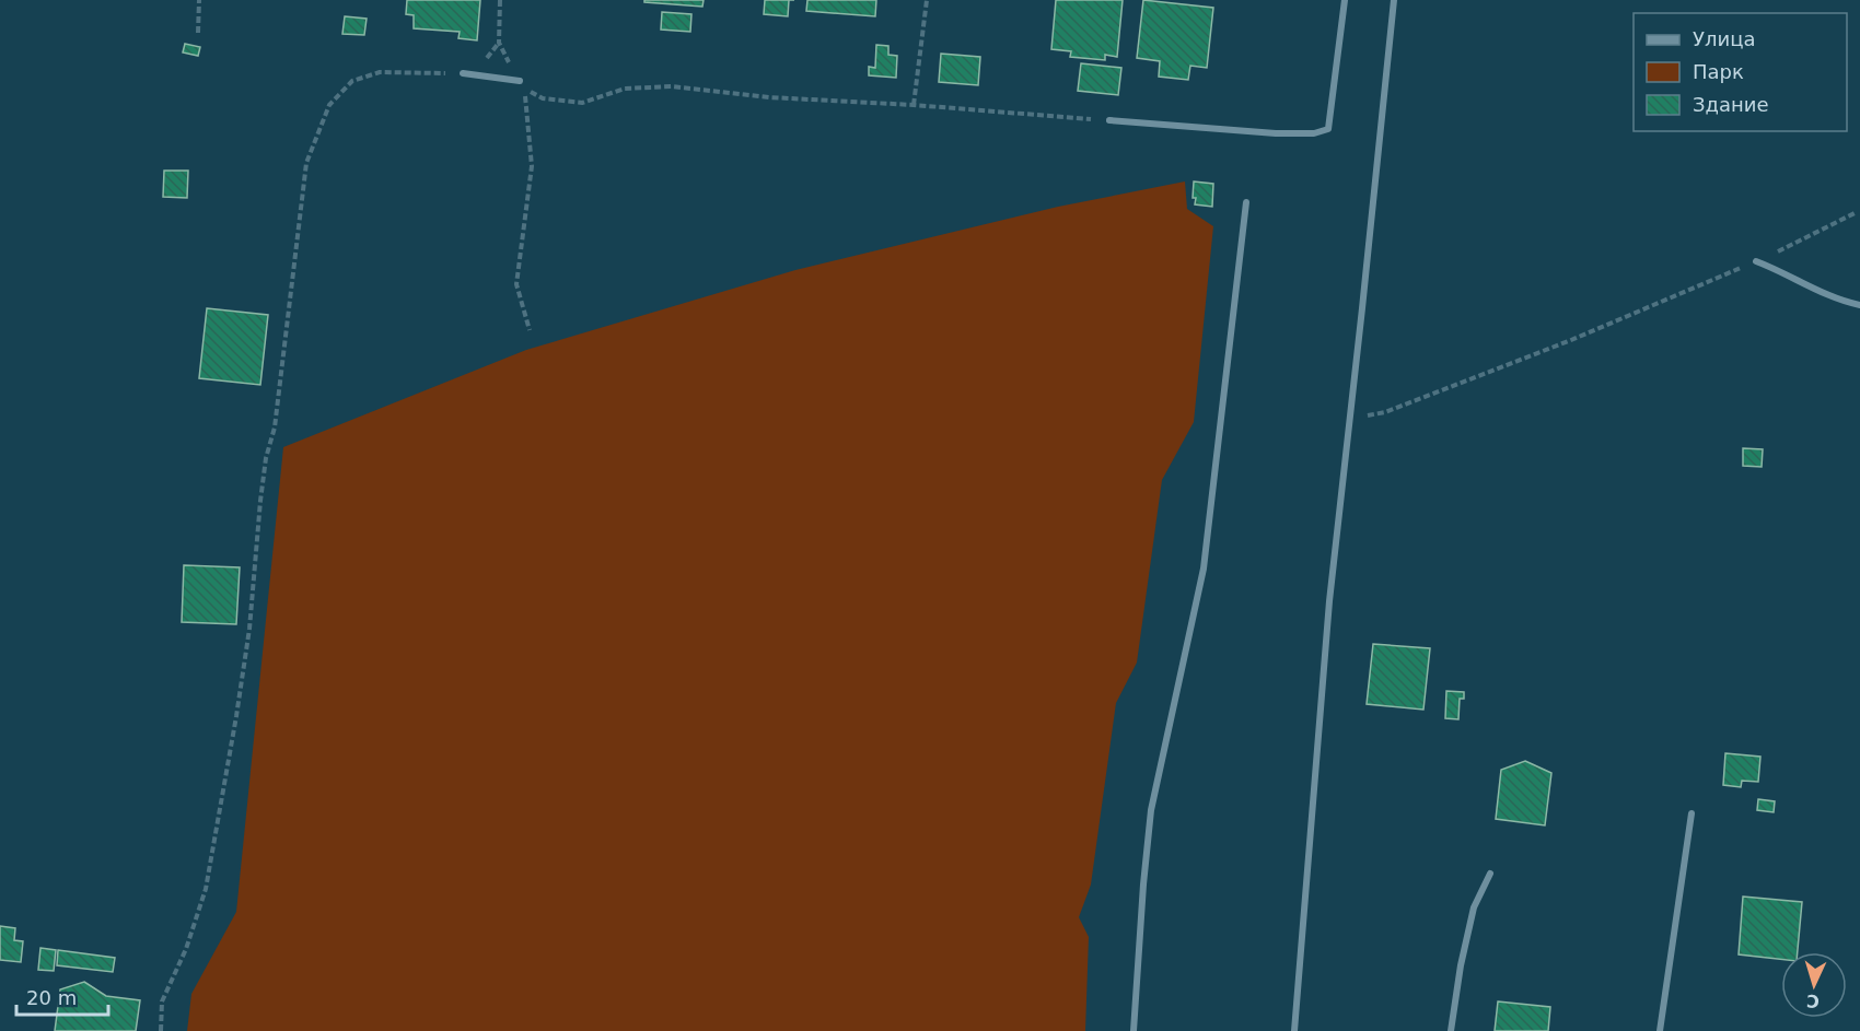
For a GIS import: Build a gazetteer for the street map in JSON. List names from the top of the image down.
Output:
{
  "legend": ["Улица", "Парк", "Здание"],
  "scale_bar": "20 m",
  "north": "bottom"
}
